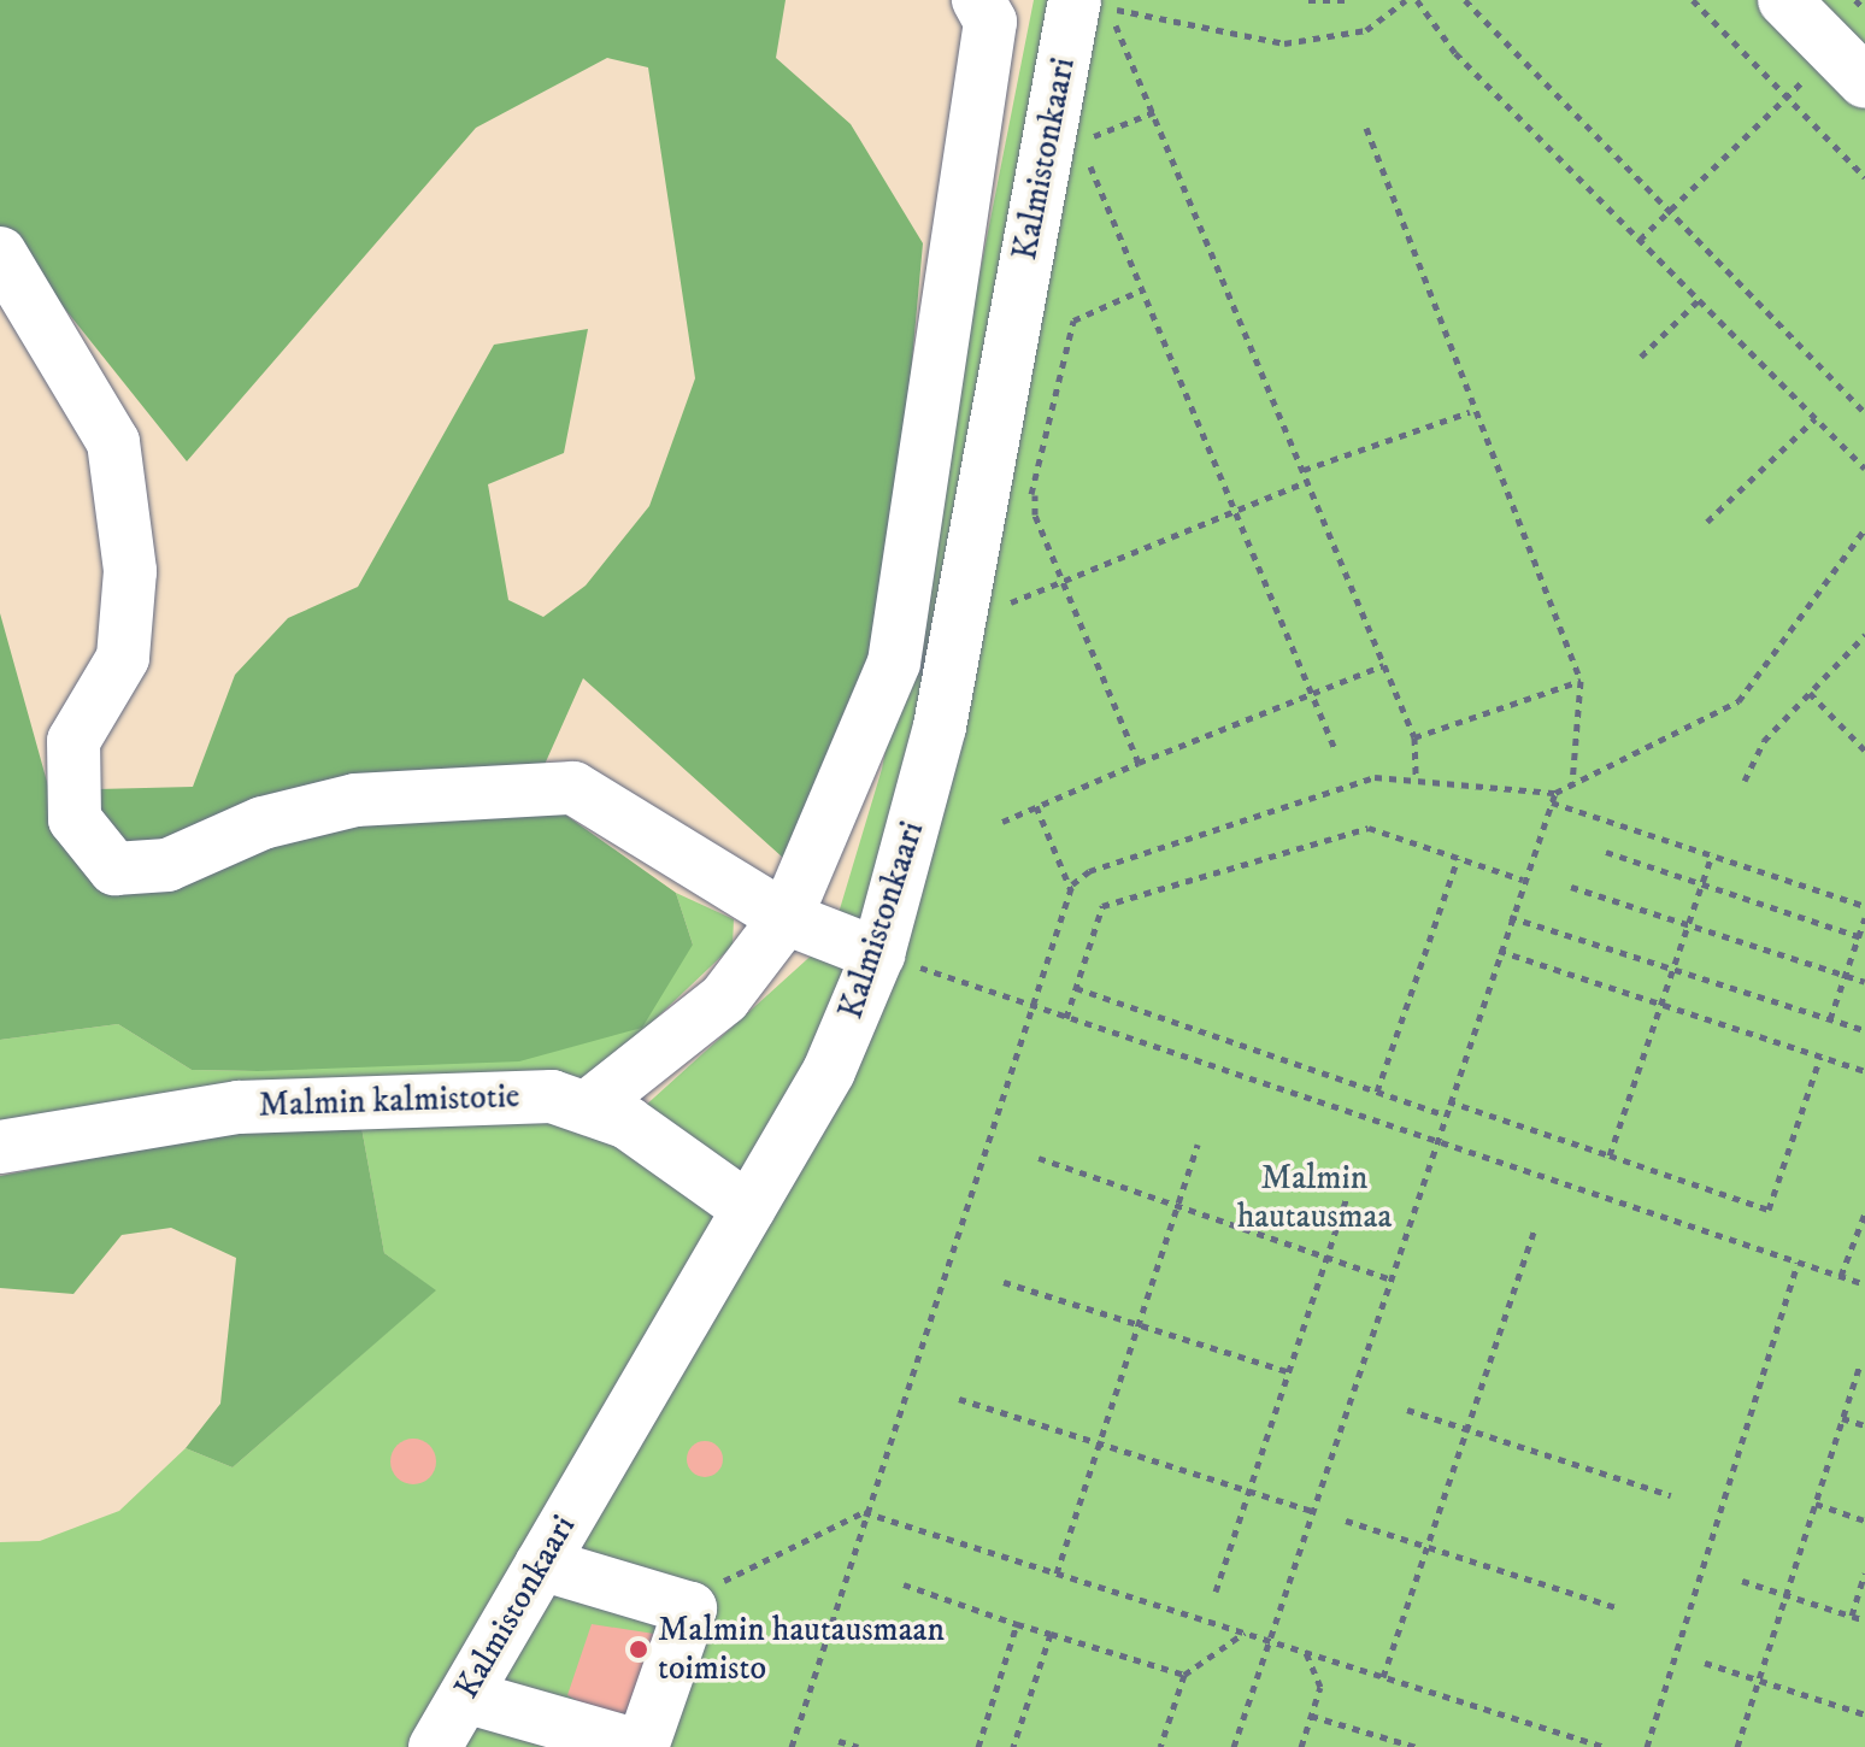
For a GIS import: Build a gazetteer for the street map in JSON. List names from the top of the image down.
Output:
{
  "streets": {
    "street": ["Kalmistonkaari", "Malmin kalmistotie"]
  },
  "crossings": [
    ["Kalmistonkaari", "Malmin kalmistotie"]
  ],
  "parks": ["Malmin hautausmaa"],
  "places": ["Malmin hautausmaan toimisto"]
}
